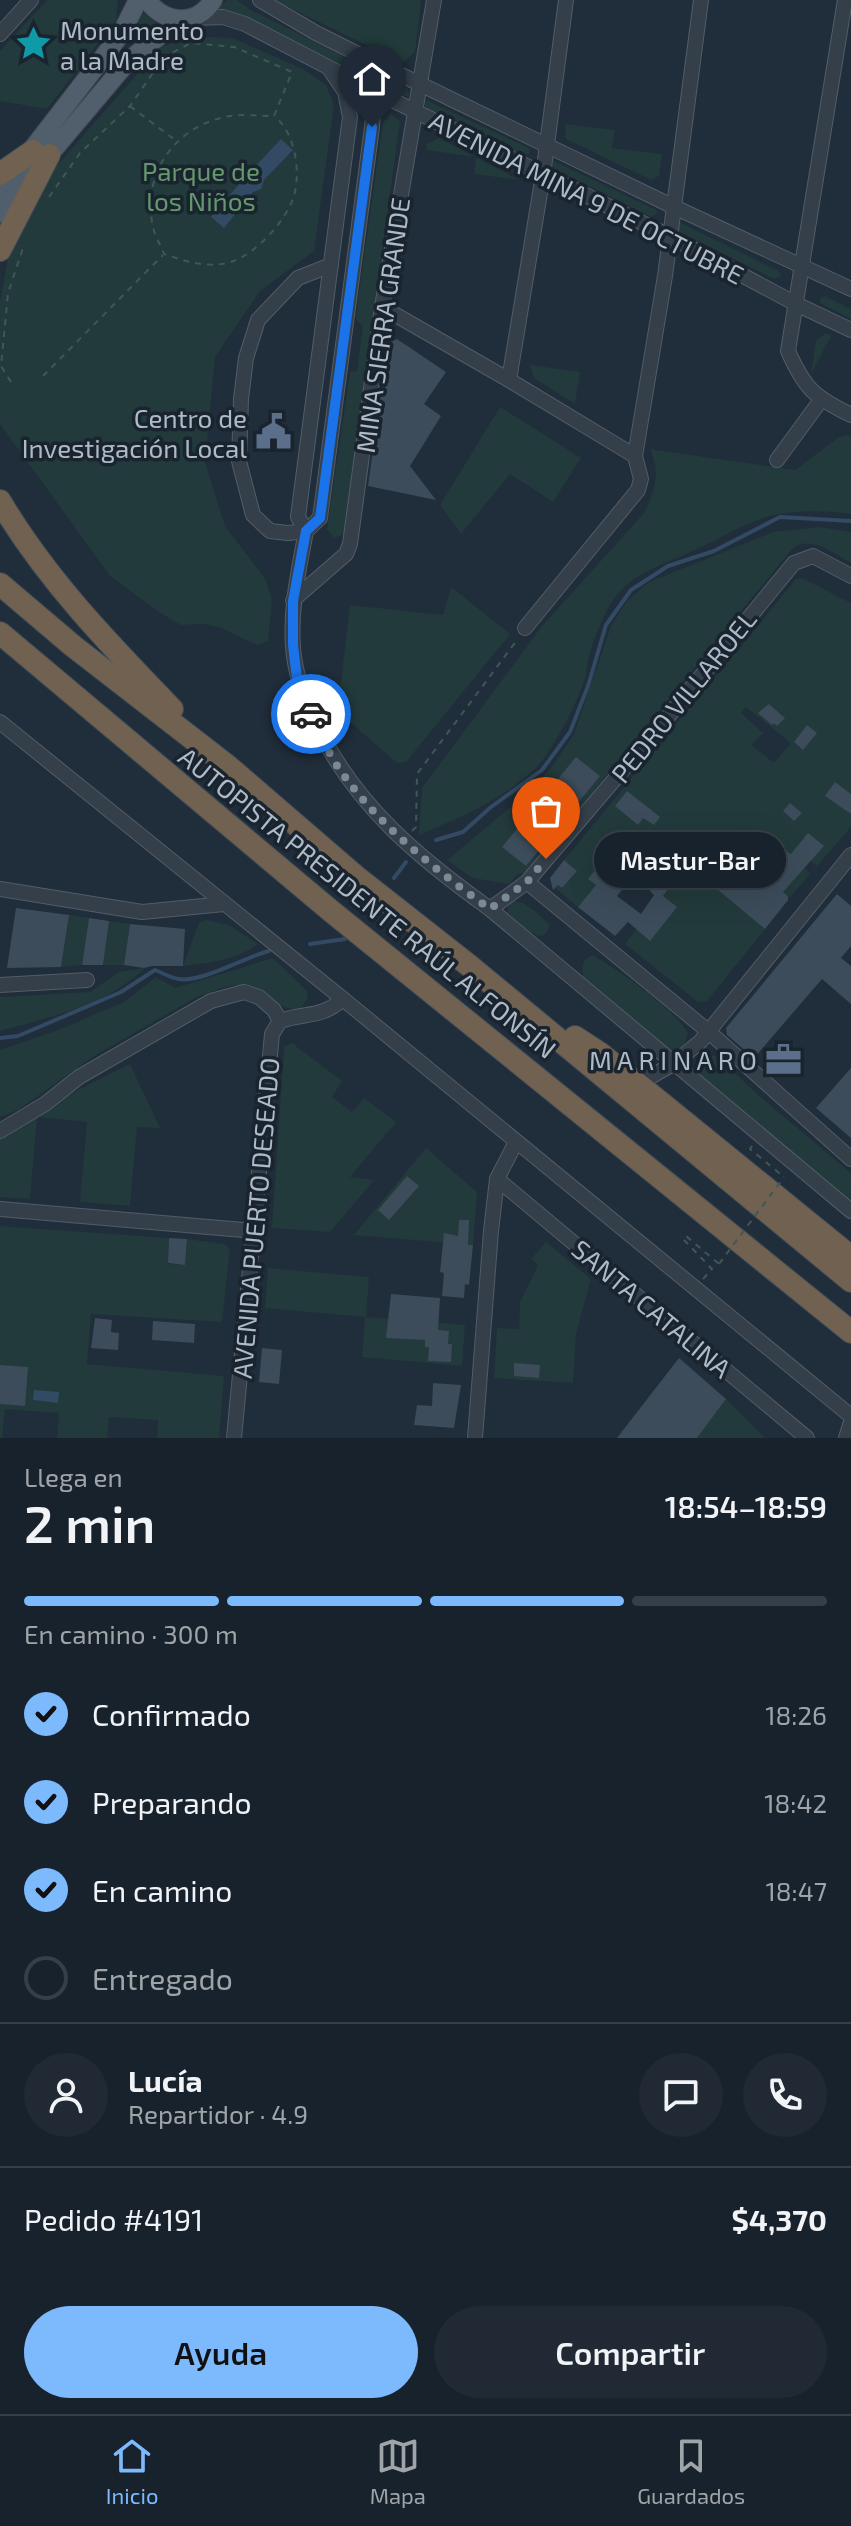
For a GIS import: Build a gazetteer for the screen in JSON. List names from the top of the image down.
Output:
{
  "streets": {
    "highway": ["AUTOPISTA PRESIDENTE RAÚL ALFONSÍN"],
    "street": [
      "AVENIDA MINA 9 DE OCTUBRE",
      "MINA SIERRA GRANDE",
      "PEDRO VILLAROEL",
      "AVENIDA PUERTO DESEADO",
      "SANTA CATALINA"
    ]
  },
  "crossings": [
    ["AVENIDA MINA 9 DE OCTUBRE", "MINA SIERRA GRANDE"]
  ],
  "parks": ["Parque de los Niños"],
  "places": {
    "place": ["Monumento a la Madre"],
    "public building": ["Centro de Investigación Local"],
    "other": ["Mastur-Bar"],
    "office": ["M A R I N A R O"]
  },
  "page": {
    "bubble": "Mastur-Bar",
    "heading": ["2 min", "Llega en", "18:54–18:59"],
    "panel": [
      "Lucía",
      "Repartidor · 4.9",
      "Pedido #4191",
      "$4,370"
    ],
    "bar": "En camino · 300 m",
    "list": [
      ["Confirmado", "18:26"],
      ["Preparando", "18:42"],
      ["En camino", "18:47"],
      "Entregado"
    ],
    "buttons": ["Ayuda", "Compartir"],
    "tabs": ["Inicio", "Mapa", "Guardados"]
  }
}
